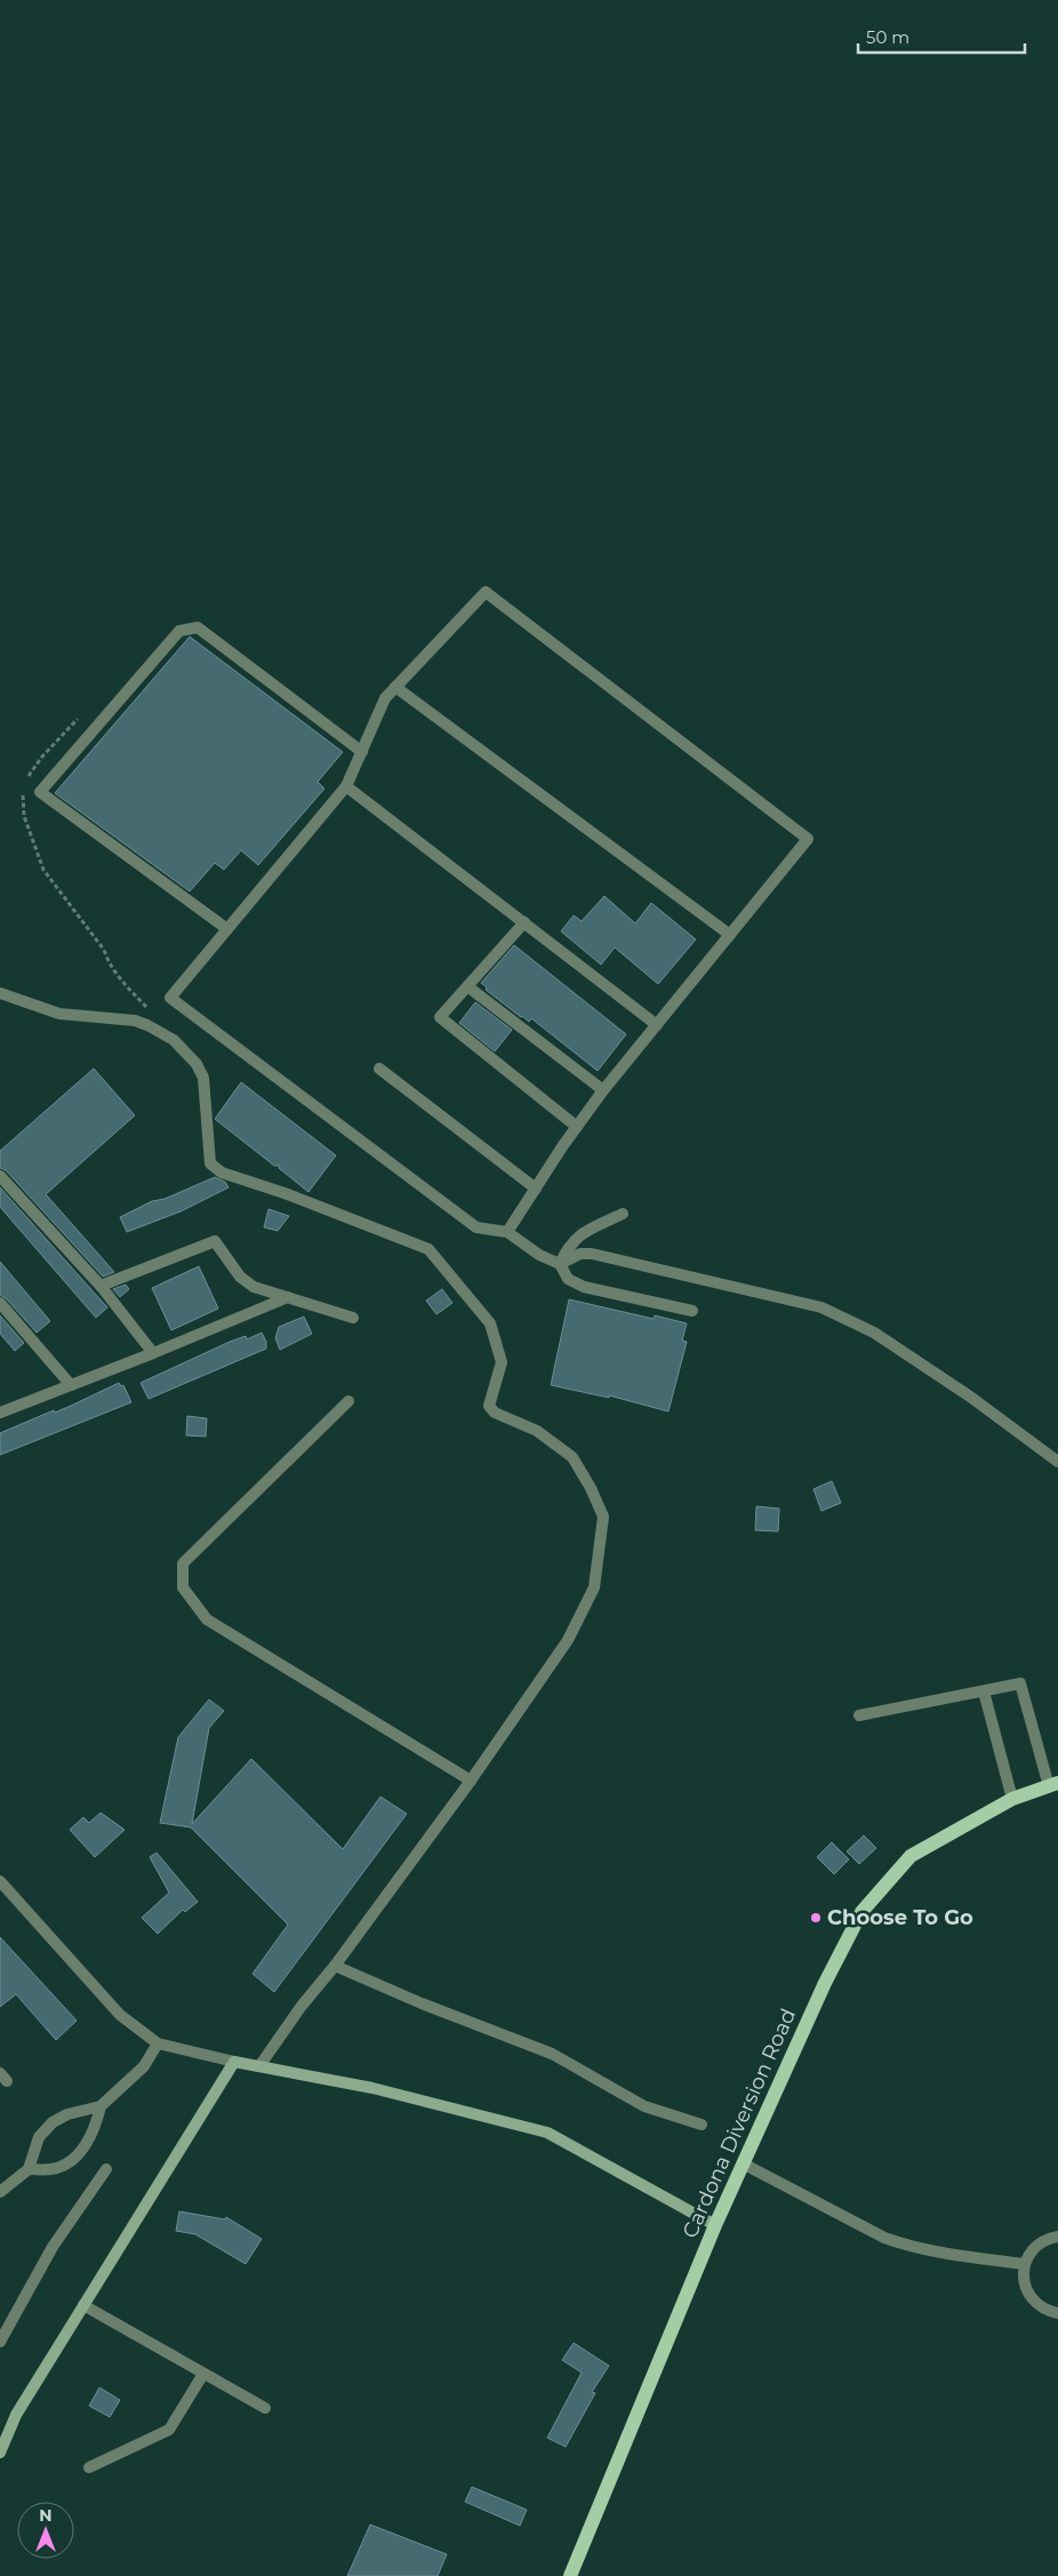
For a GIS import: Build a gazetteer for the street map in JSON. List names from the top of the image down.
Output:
{
  "streets": {
    "main road": ["Cardona Diversion Road"]
  },
  "places": ["Choose To Go"],
  "scale_bar": "50 m",
  "north": "top"
}
